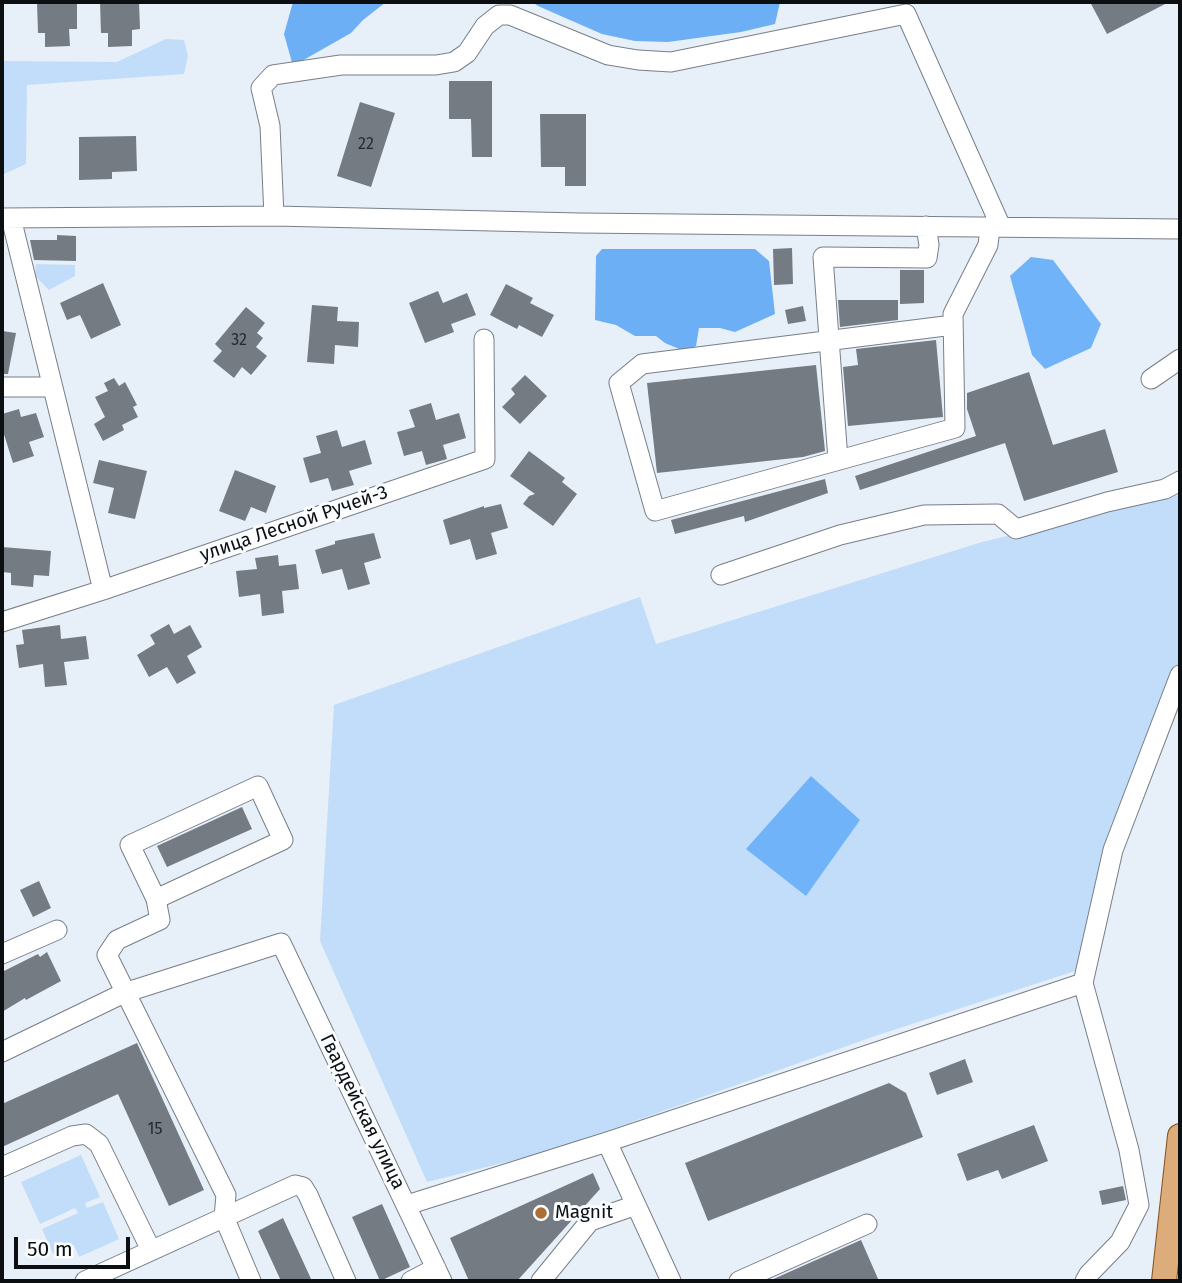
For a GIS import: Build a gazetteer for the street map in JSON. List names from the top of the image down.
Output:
{
  "streets": {
    "street": ["улица Лесной Ручей-3", "Гвардейская улица"]
  },
  "places": ["Magnit"],
  "house_numbers": ["22", "32", "15"],
  "scale_bar": "50 m"
}
